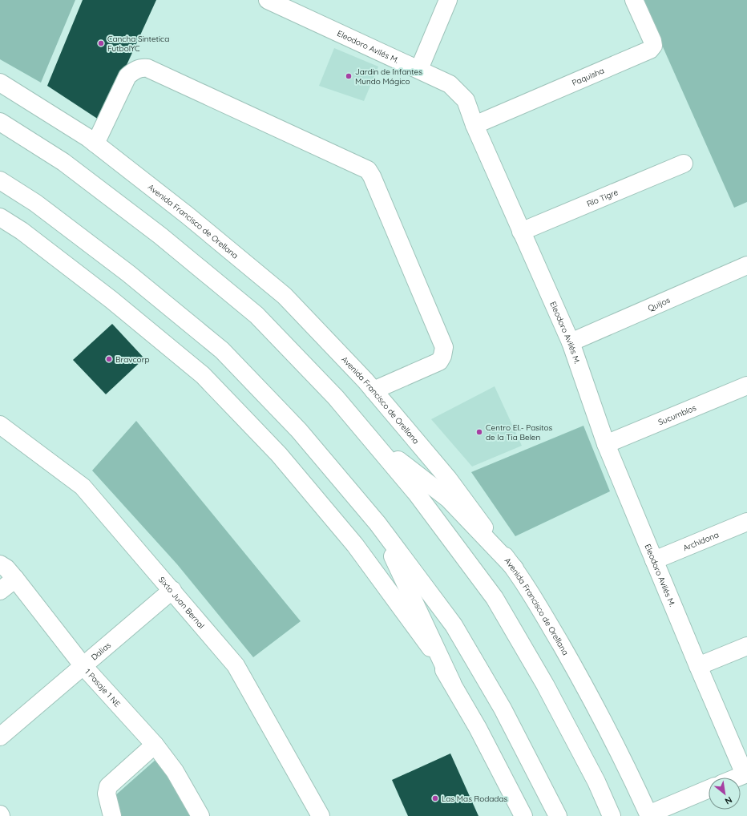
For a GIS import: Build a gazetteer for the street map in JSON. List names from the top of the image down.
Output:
{
  "streets": {
    "main road": [
      "Eleodoro Avilés M.",
      "Paquisha",
      "Río Tigre",
      "Avenida Francisco de Orellana",
      "Quijos",
      "Sucumbíos",
      "Archidona",
      "Sixto Juan Bernal",
      "Dalias",
      "1 Pasaje 1 NE"
    ]
  },
  "crossings": [
    ["Eleodoro Avilés M.", "Paquisha"],
    ["Eleodoro Avilés M.", "Río Tigre"],
    ["Eleodoro Avilés M.", "Quijos"],
    ["Eleodoro Avilés M.", "Sucumbíos"],
    ["Eleodoro Avilés M.", "Archidona"],
    ["Sixto Juan Bernal", "Dalias"],
    ["Dalias", "1 Pasaje 1 NE"]
  ],
  "places": [
    "Cancha Sintetica FutbolYC",
    "Jardin de Infantes Mundo Mágico",
    "Bravcorp",
    "Centro EI.- Pasitos de la Tia Belen",
    "Las Mas Rodadas"
  ],
  "north": "bottom right"
}
